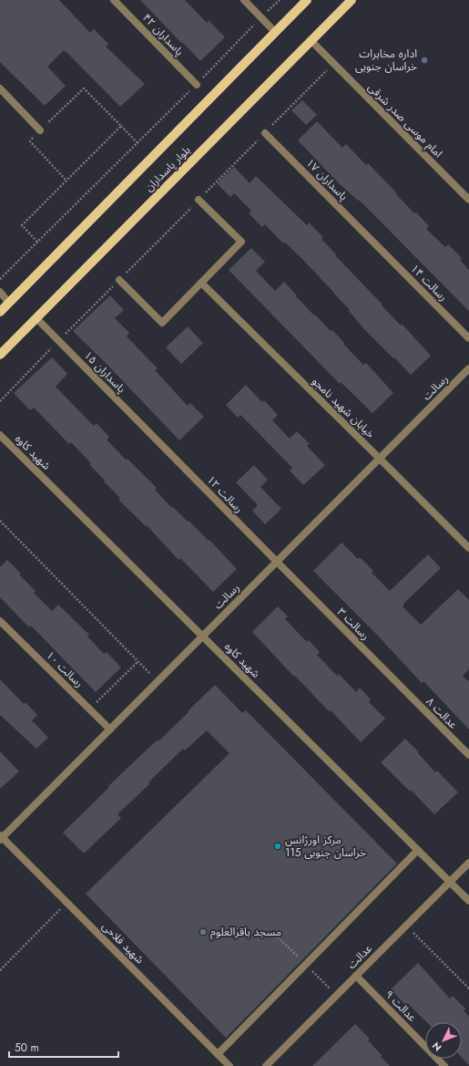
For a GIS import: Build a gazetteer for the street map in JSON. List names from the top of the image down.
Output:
{
  "streets": {
    "main road": ["بلوار پاسداران"],
    "street": [
      "پاسداران ۴۲",
      "امام موسی صدر شرقی",
      "پاسداران ۱۷",
      "رسالت ۱۴",
      "پاسداران ۱۵",
      "رسالت",
      "خیابان شهید نامجو",
      "شهید کاوه",
      "رسالت ۱۲",
      "رسالت ۳",
      "رسالت ۱۰",
      "عدالت ۸",
      "شهید فلاحی",
      "عدالت",
      "عدالت ۹"
    ]
  },
  "crossings": [
    ["امام موسی صدر شرقی", "بلوار پاسداران"],
    ["بلوار پاسداران", "پاسداران ۱۵"],
    ["پاسداران ۱۷", "رسالت ۱۴"],
    ["پاسداران ۱۵", "رسالت ۱۲"],
    ["رسالت", "خیابان شهید نامجو"],
    ["رسالت", "شهید کاوه"],
    ["رسالت", "رسالت ۱۲"],
    ["رسالت", "رسالت ۳"],
    ["رسالت", "رسالت ۱۰"],
    ["رسالت", "شهید فلاحی"],
    ["شهید کاوه", "عدالت"],
    ["رسالت ۱۲", "رسالت ۳"],
    ["رسالت ۳", "عدالت ۸"],
    ["عدالت", "عدالت ۹"]
  ],
  "places": ["اداره مخابرات خراسان جنوبی", "مرکز اورژانس 115 خراسان جنوبی", "مسجد باقرالعلوم"],
  "scale_bar": "50 m",
  "north": "bottom left"
}
